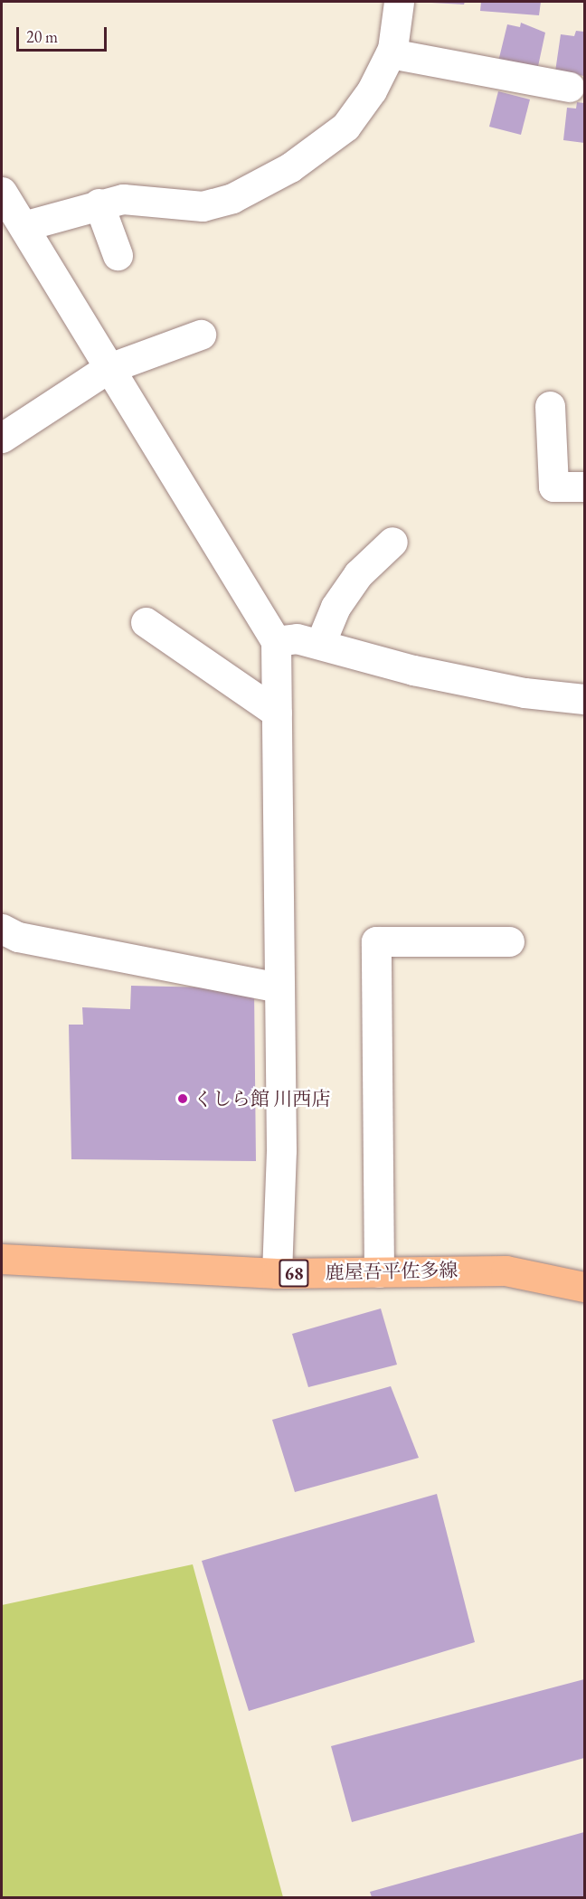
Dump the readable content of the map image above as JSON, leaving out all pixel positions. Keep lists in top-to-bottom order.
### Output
{
  "streets": {
    "main road": ["鹿屋吾平佐多線", "68"]
  },
  "places": ["くしら館 川西店"],
  "scale_bar": "20 m"
}
